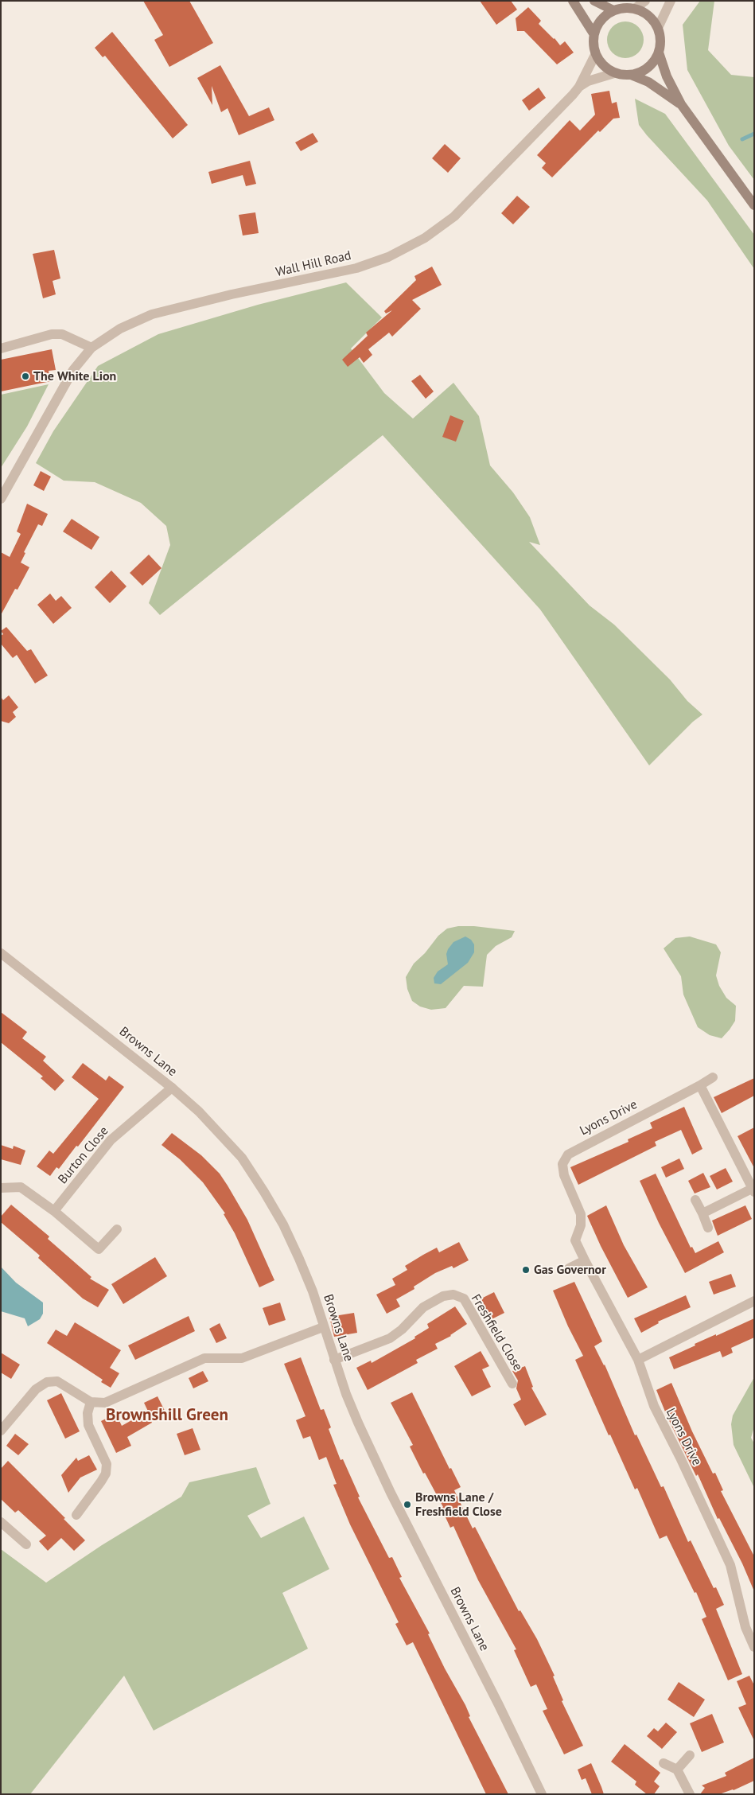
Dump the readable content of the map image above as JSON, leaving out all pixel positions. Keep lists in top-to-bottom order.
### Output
{
  "streets": {
    "street": [
      "Wall Hill Road",
      "Browns Lane",
      "Lyons Drive",
      "Burton Close",
      "Freshfield Close"
    ]
  },
  "crossings": [
    ["Browns Lane", "Burton Close"],
    ["Browns Lane", "Freshfield Close"]
  ],
  "districts": ["Brownshill Green"],
  "places": ["The White Lion", "Gas Governor", "Browns Lane / Freshfield Close"]
}
